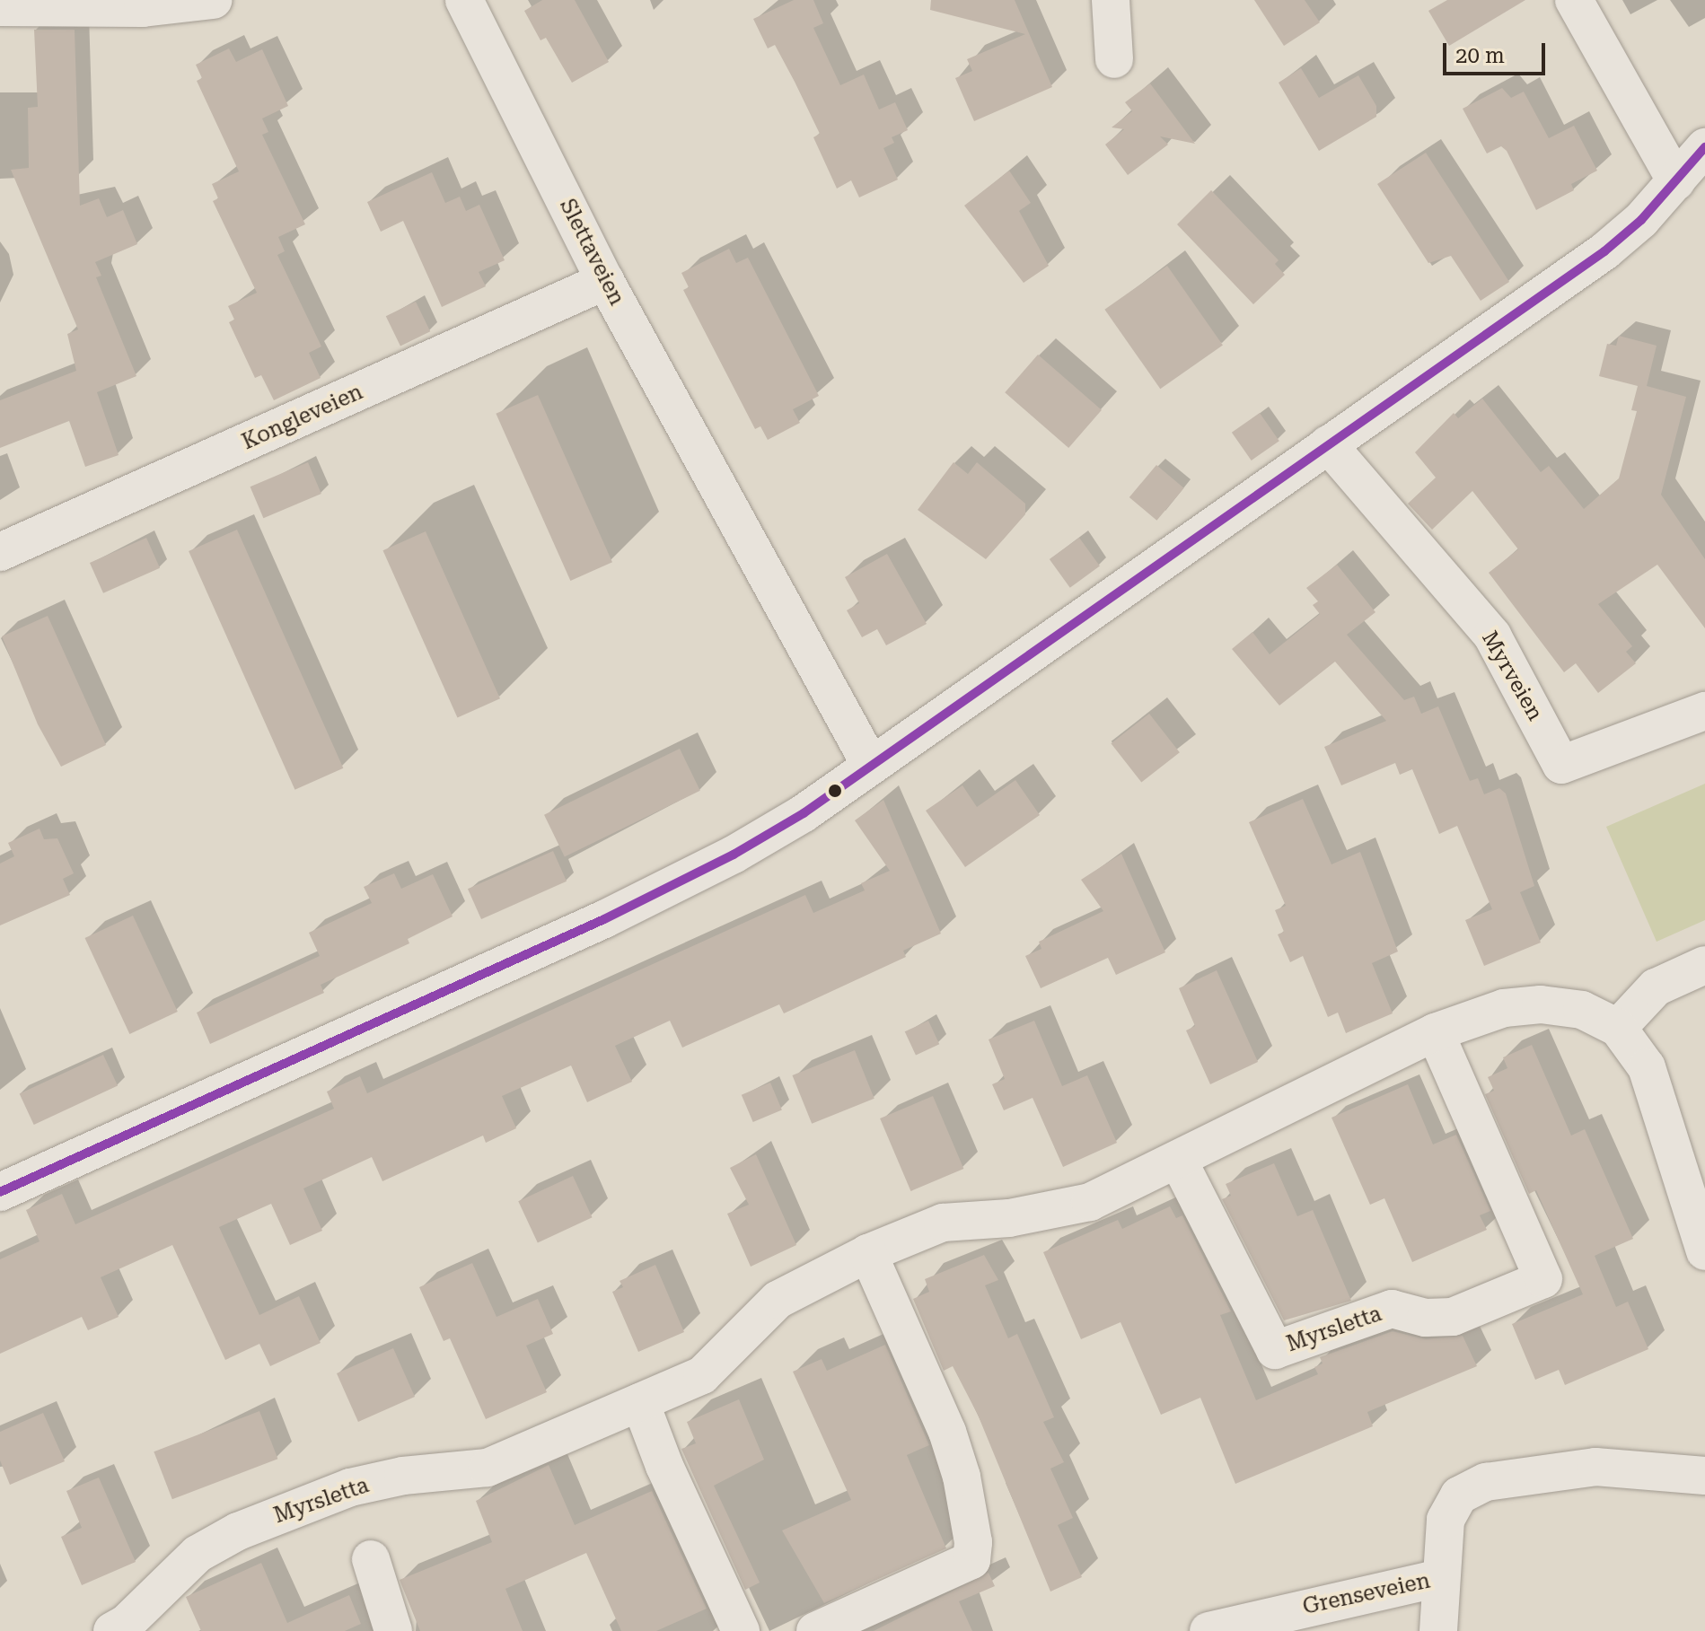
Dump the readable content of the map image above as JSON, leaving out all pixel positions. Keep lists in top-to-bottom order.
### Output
{
  "streets": {
    "street": [
      "Slettaveien",
      "Kongleveien",
      "Myrveien",
      "Myrsletta",
      "Grenseveien"
    ]
  },
  "crossings": [
    ["Slettaveien", "Kongleveien"]
  ],
  "scale_bar": "20 m"
}
